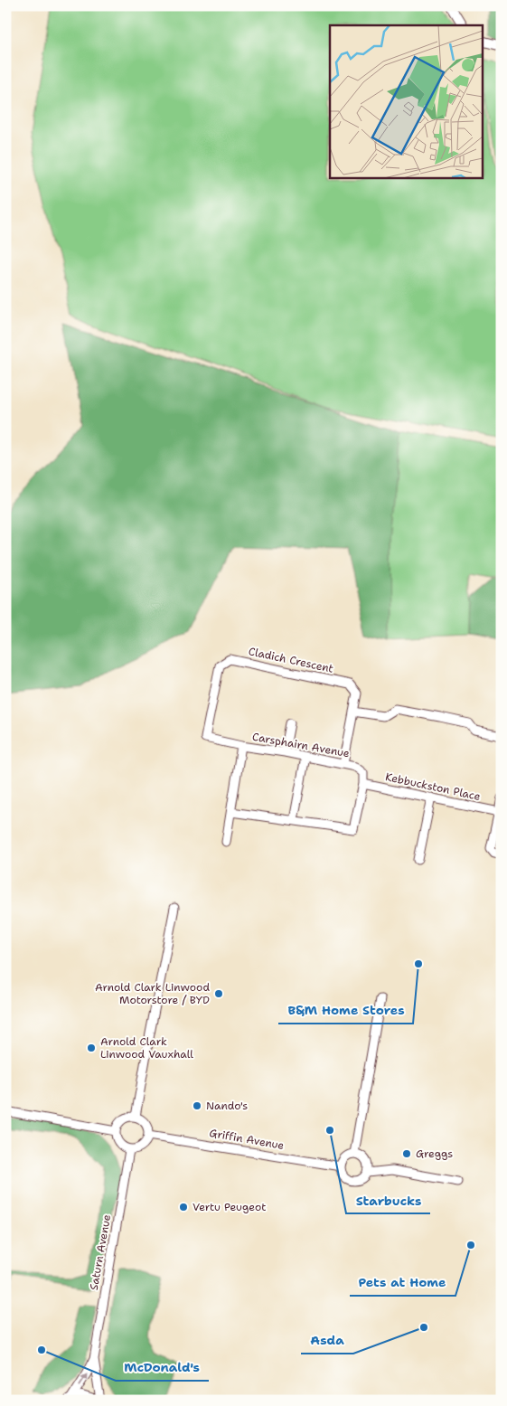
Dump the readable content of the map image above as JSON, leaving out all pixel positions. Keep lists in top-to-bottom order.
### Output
{
  "streets": {
    "street": [
      "Cladich Crescent",
      "Carsphairn Avenue",
      "Kebbuckston Place",
      "Griffin Avenue",
      "Saturn Avenue"
    ]
  },
  "crossings": [
    ["Cladich Crescent", "Carsphairn Avenue"],
    ["Carsphairn Avenue", "Kebbuckston Place"],
    ["Griffin Avenue", "Saturn Avenue"]
  ],
  "places": [
    "B&M Home Stores",
    "Arnold Clark Linwood Motorstore / BYD",
    "Arnold Clark Linwood Vauxhall",
    "Nando's",
    "Starbucks",
    "Greggs",
    "Vertu Peugeot",
    "Pets at Home",
    "Asda",
    "McDonald's"
  ]
}
